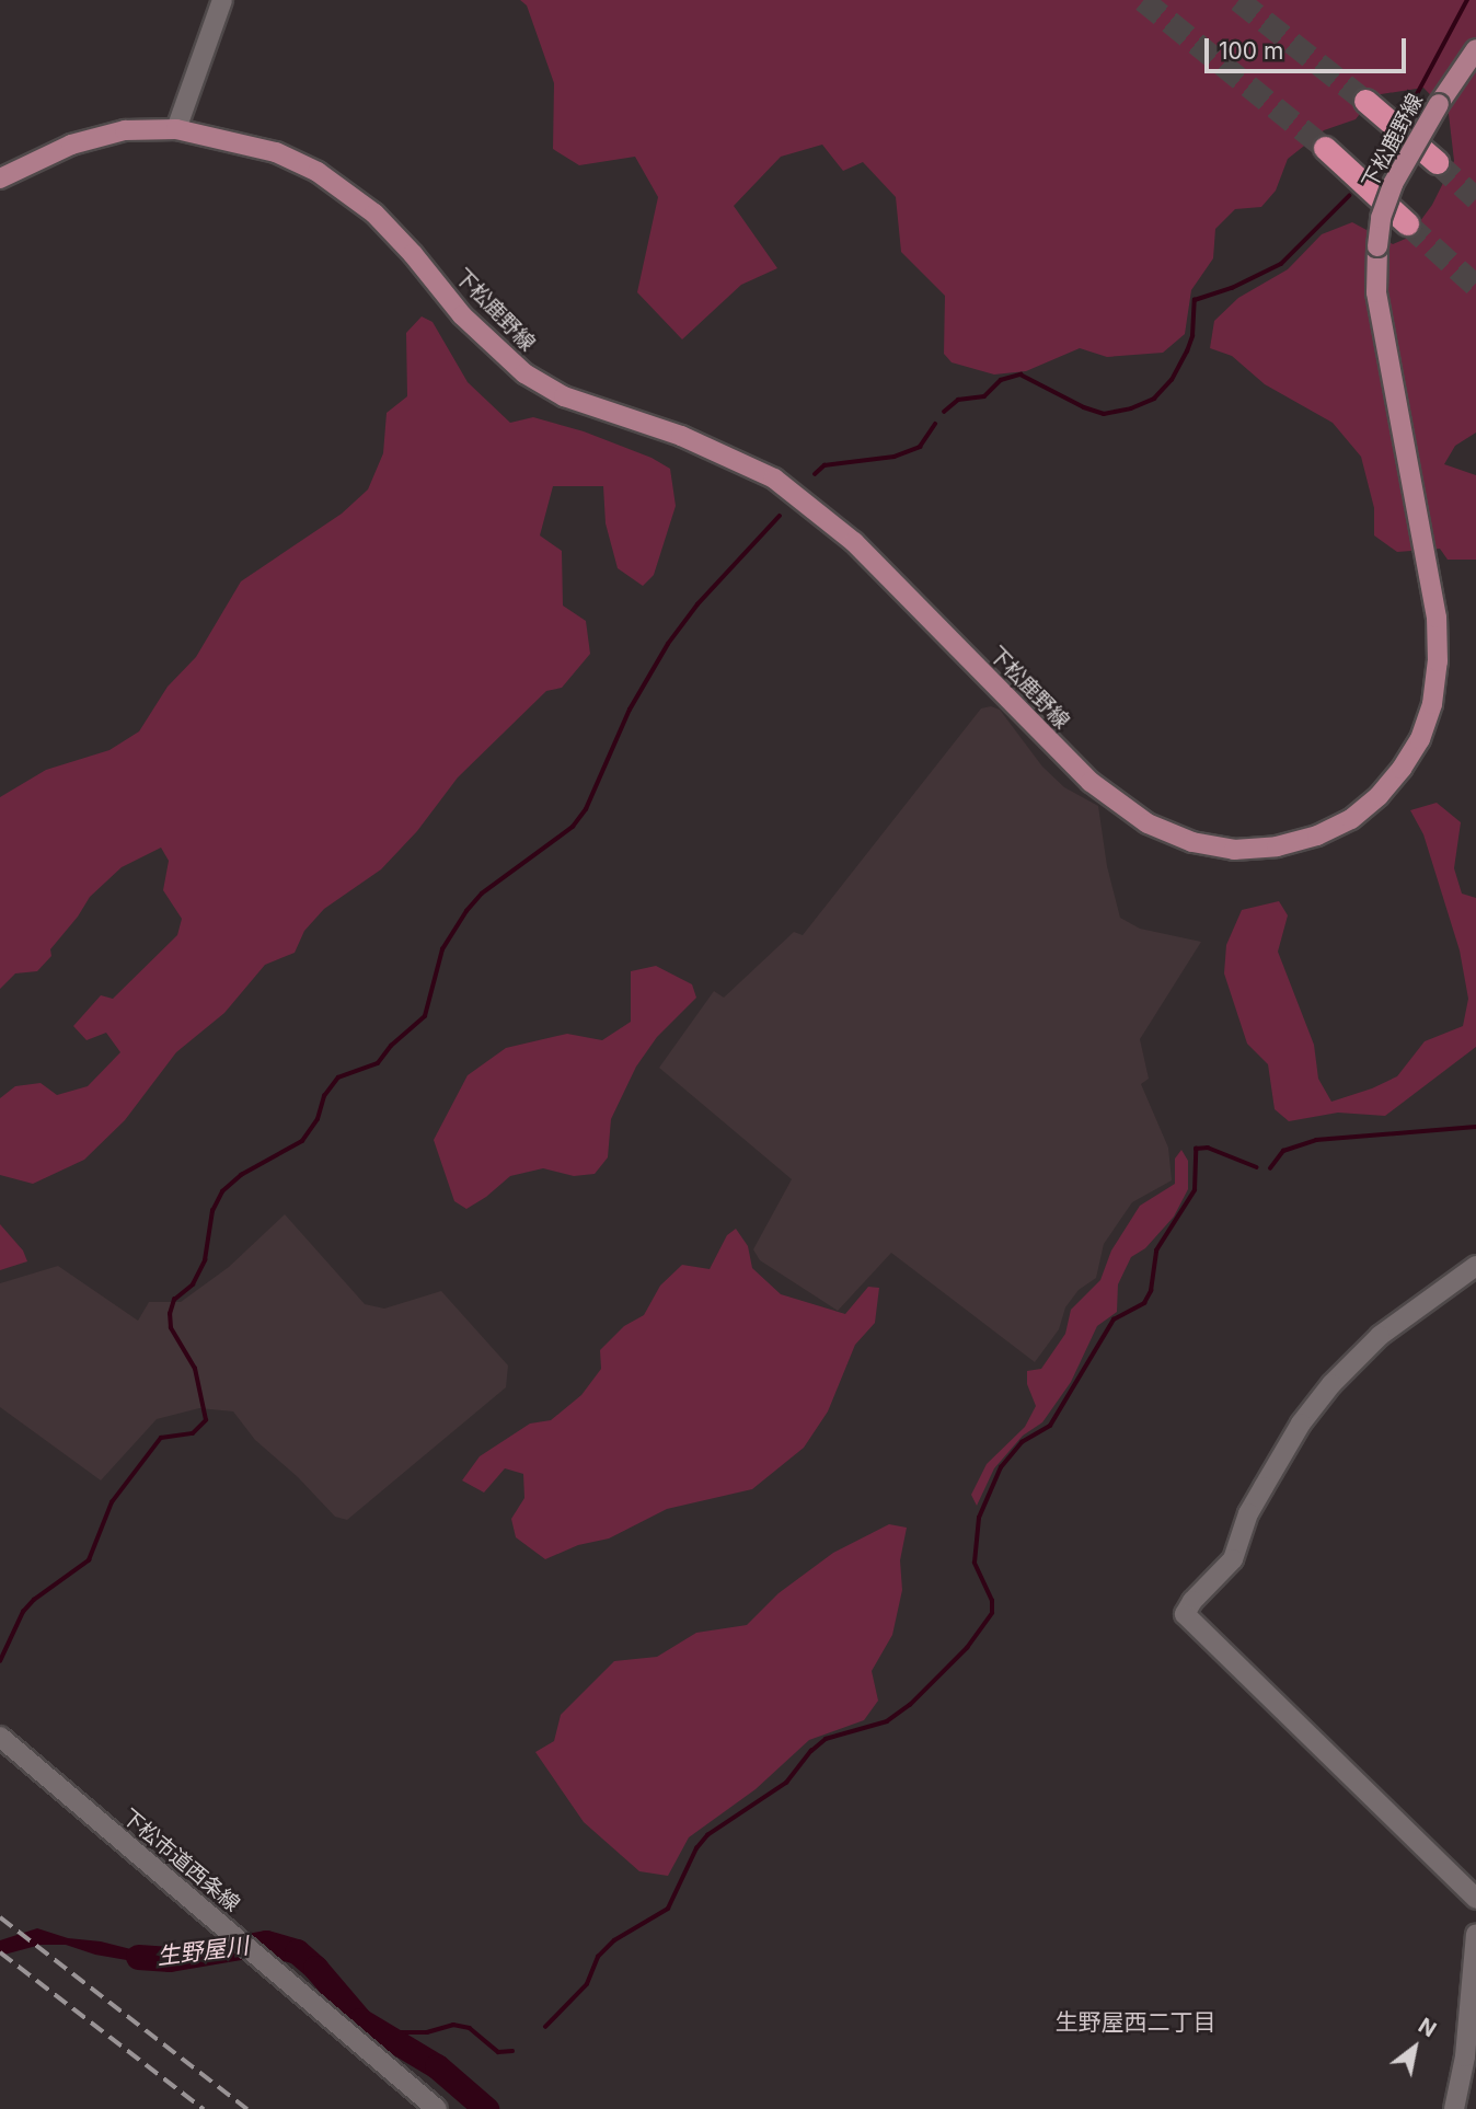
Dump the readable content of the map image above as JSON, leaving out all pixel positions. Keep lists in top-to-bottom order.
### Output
{
  "streets": {
    "main road": ["下松鹿野線"],
    "street": ["下松市道西条線"]
  },
  "districts": ["生野屋西二丁目"],
  "water": ["生野屋川"],
  "scale_bar": "100 m",
  "north": "top right"
}
